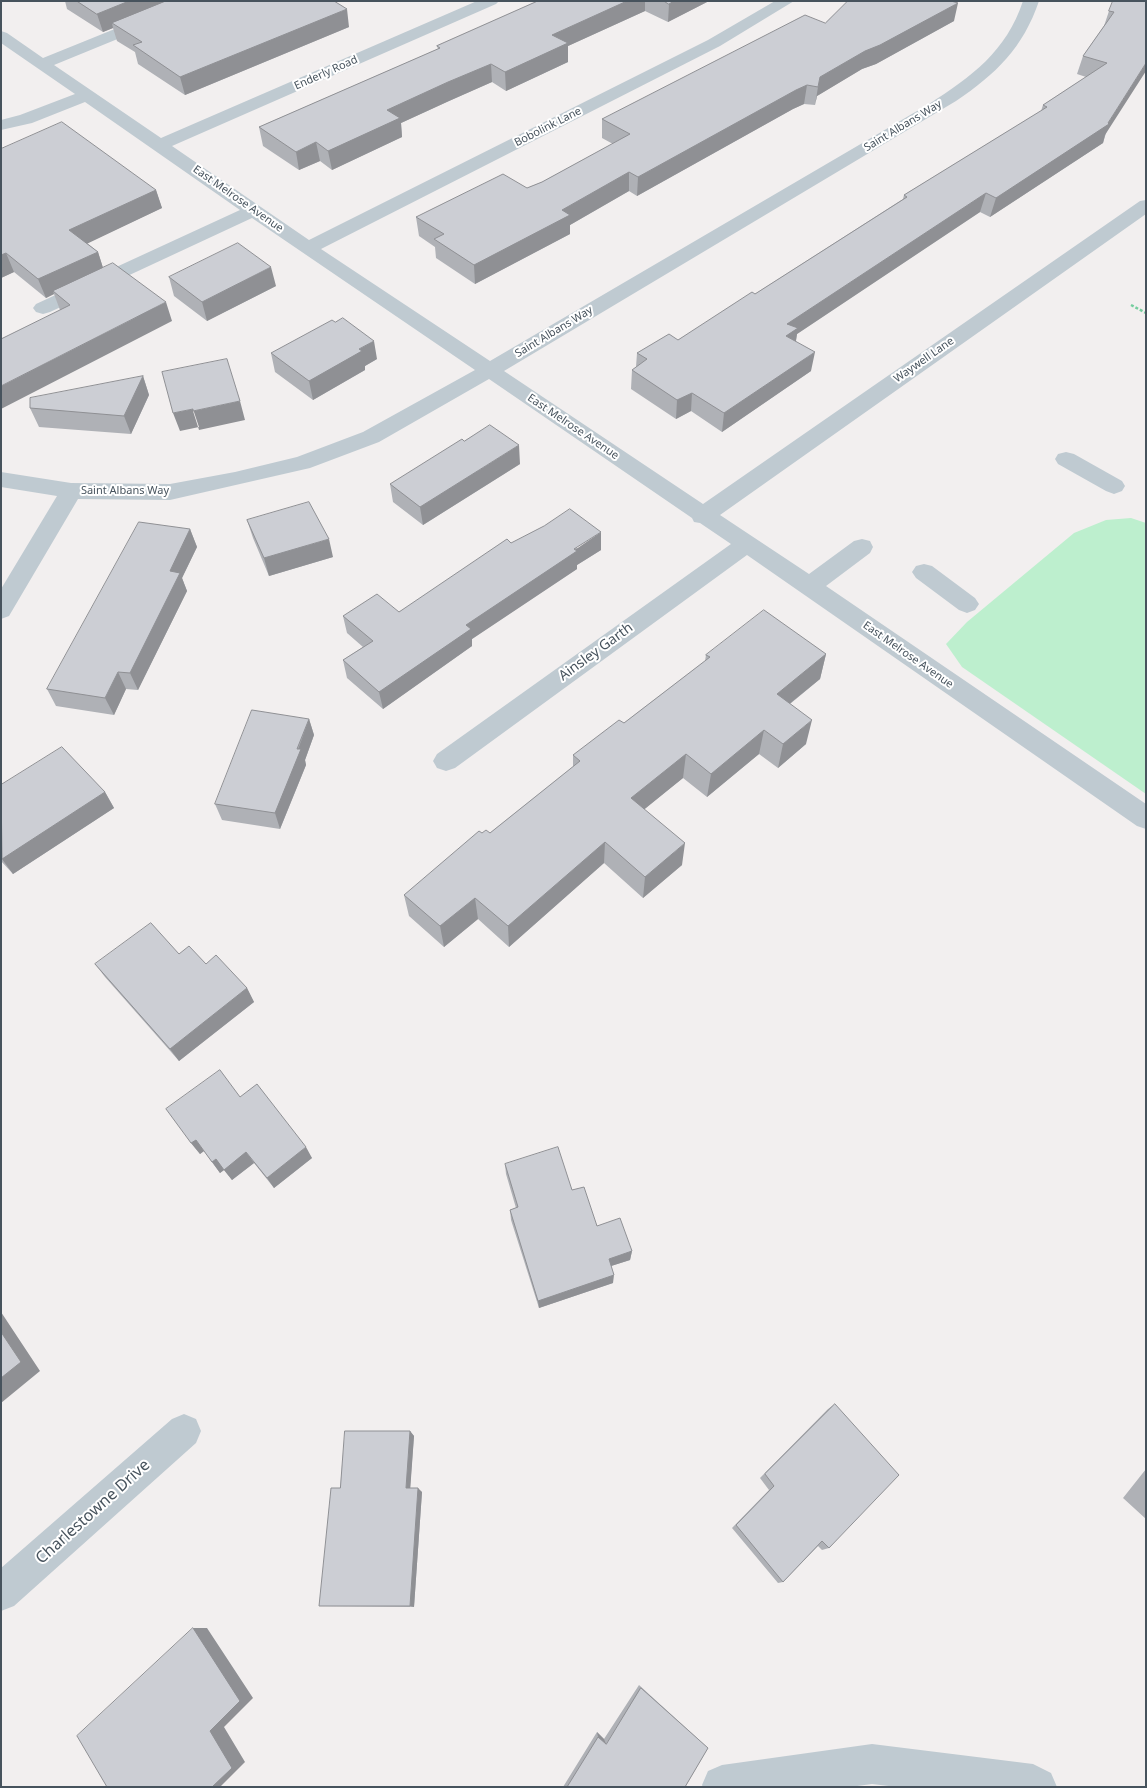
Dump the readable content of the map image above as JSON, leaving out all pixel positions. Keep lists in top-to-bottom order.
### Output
{
  "streets": {
    "street": [
      "Enderly Road",
      "Saint Albans Way",
      "Bobolink Lane",
      "East Melrose Avenue",
      "Waywell Lane",
      "Ainsley Garth",
      "Charlestowne Drive"
    ]
  },
  "crossings": [
    ["Enderly Road", "East Melrose Avenue"],
    ["Saint Albans Way", "East Melrose Avenue"],
    ["Bobolink Lane", "East Melrose Avenue"],
    ["East Melrose Avenue", "Waywell Lane"],
    ["East Melrose Avenue", "Ainsley Garth"]
  ]
}
